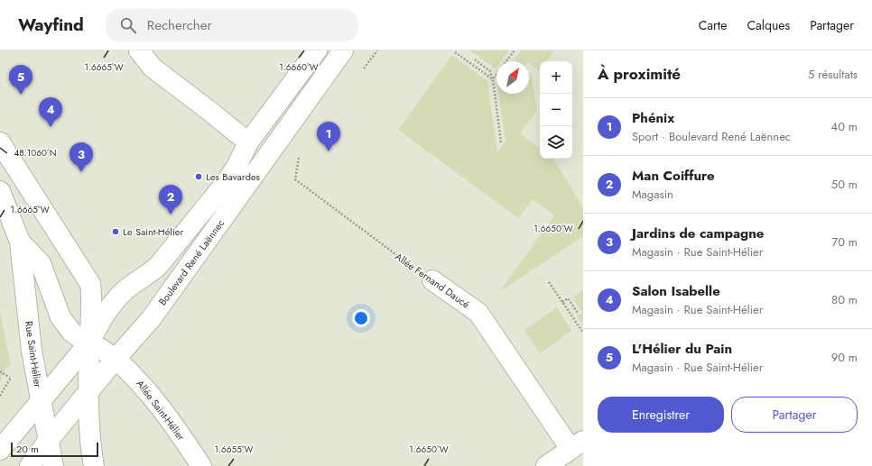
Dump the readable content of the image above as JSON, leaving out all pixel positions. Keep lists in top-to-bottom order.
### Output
{
  "streets": {
    "main road": [
      "Boulevard René Laënnec",
      "Allée Fernand Daucé",
      "Rue Saint-Hélier",
      "Allée Saint-Hélier"
    ]
  },
  "crossings": [
    ["Boulevard René Laënnec", "Allée Fernand Daucé"],
    ["Boulevard René Laënnec", "Rue Saint-Hélier"],
    ["Boulevard René Laënnec", "Allée Saint-Hélier"],
    ["Rue Saint-Hélier", "Allée Saint-Hélier"]
  ],
  "places": ["Les Bavardes", "Le Saint-Hélier"],
  "scale_bar": "20 m",
  "north": "top right",
  "page": {
    "header": "Wayfind",
    "search": "Rechercher",
    "nav": ["Carte", "Calques", "Partager"],
    "heading": ["À proximité", "5 résultats"],
    "map_buttons": ["+", "−"],
    "pins": [
      "5",
      "4",
      "1",
      "3",
      "2"
    ],
    "list": [
      {
        "mark": "1",
        "name": "Phénix",
        "note": "Sport · Boulevard René Laënnec",
        "value": "40 m"
      },
      {
        "mark": "2",
        "name": "Man Coiffure",
        "note": "Magasin",
        "value": "50 m"
      },
      {
        "mark": "3",
        "name": "Jardins de campagne",
        "note": "Magasin · Rue Saint-Hélier",
        "value": "70 m"
      },
      {
        "mark": "4",
        "name": "Salon Isabelle",
        "note": "Magasin · Rue Saint-Hélier",
        "value": "80 m"
      },
      {
        "mark": "5",
        "name": "L'Hélier du Pain",
        "note": "Magasin · Rue Saint-Hélier",
        "value": "90 m"
      }
    ],
    "buttons": ["Enregistrer", "Partager"],
    "scale": "20 m"
  },
  "coordinates": [
    "1.6660°W",
    "1.6665°W",
    "48.1060°N",
    "1.6650°W",
    "1.6655°W"
  ]
}
